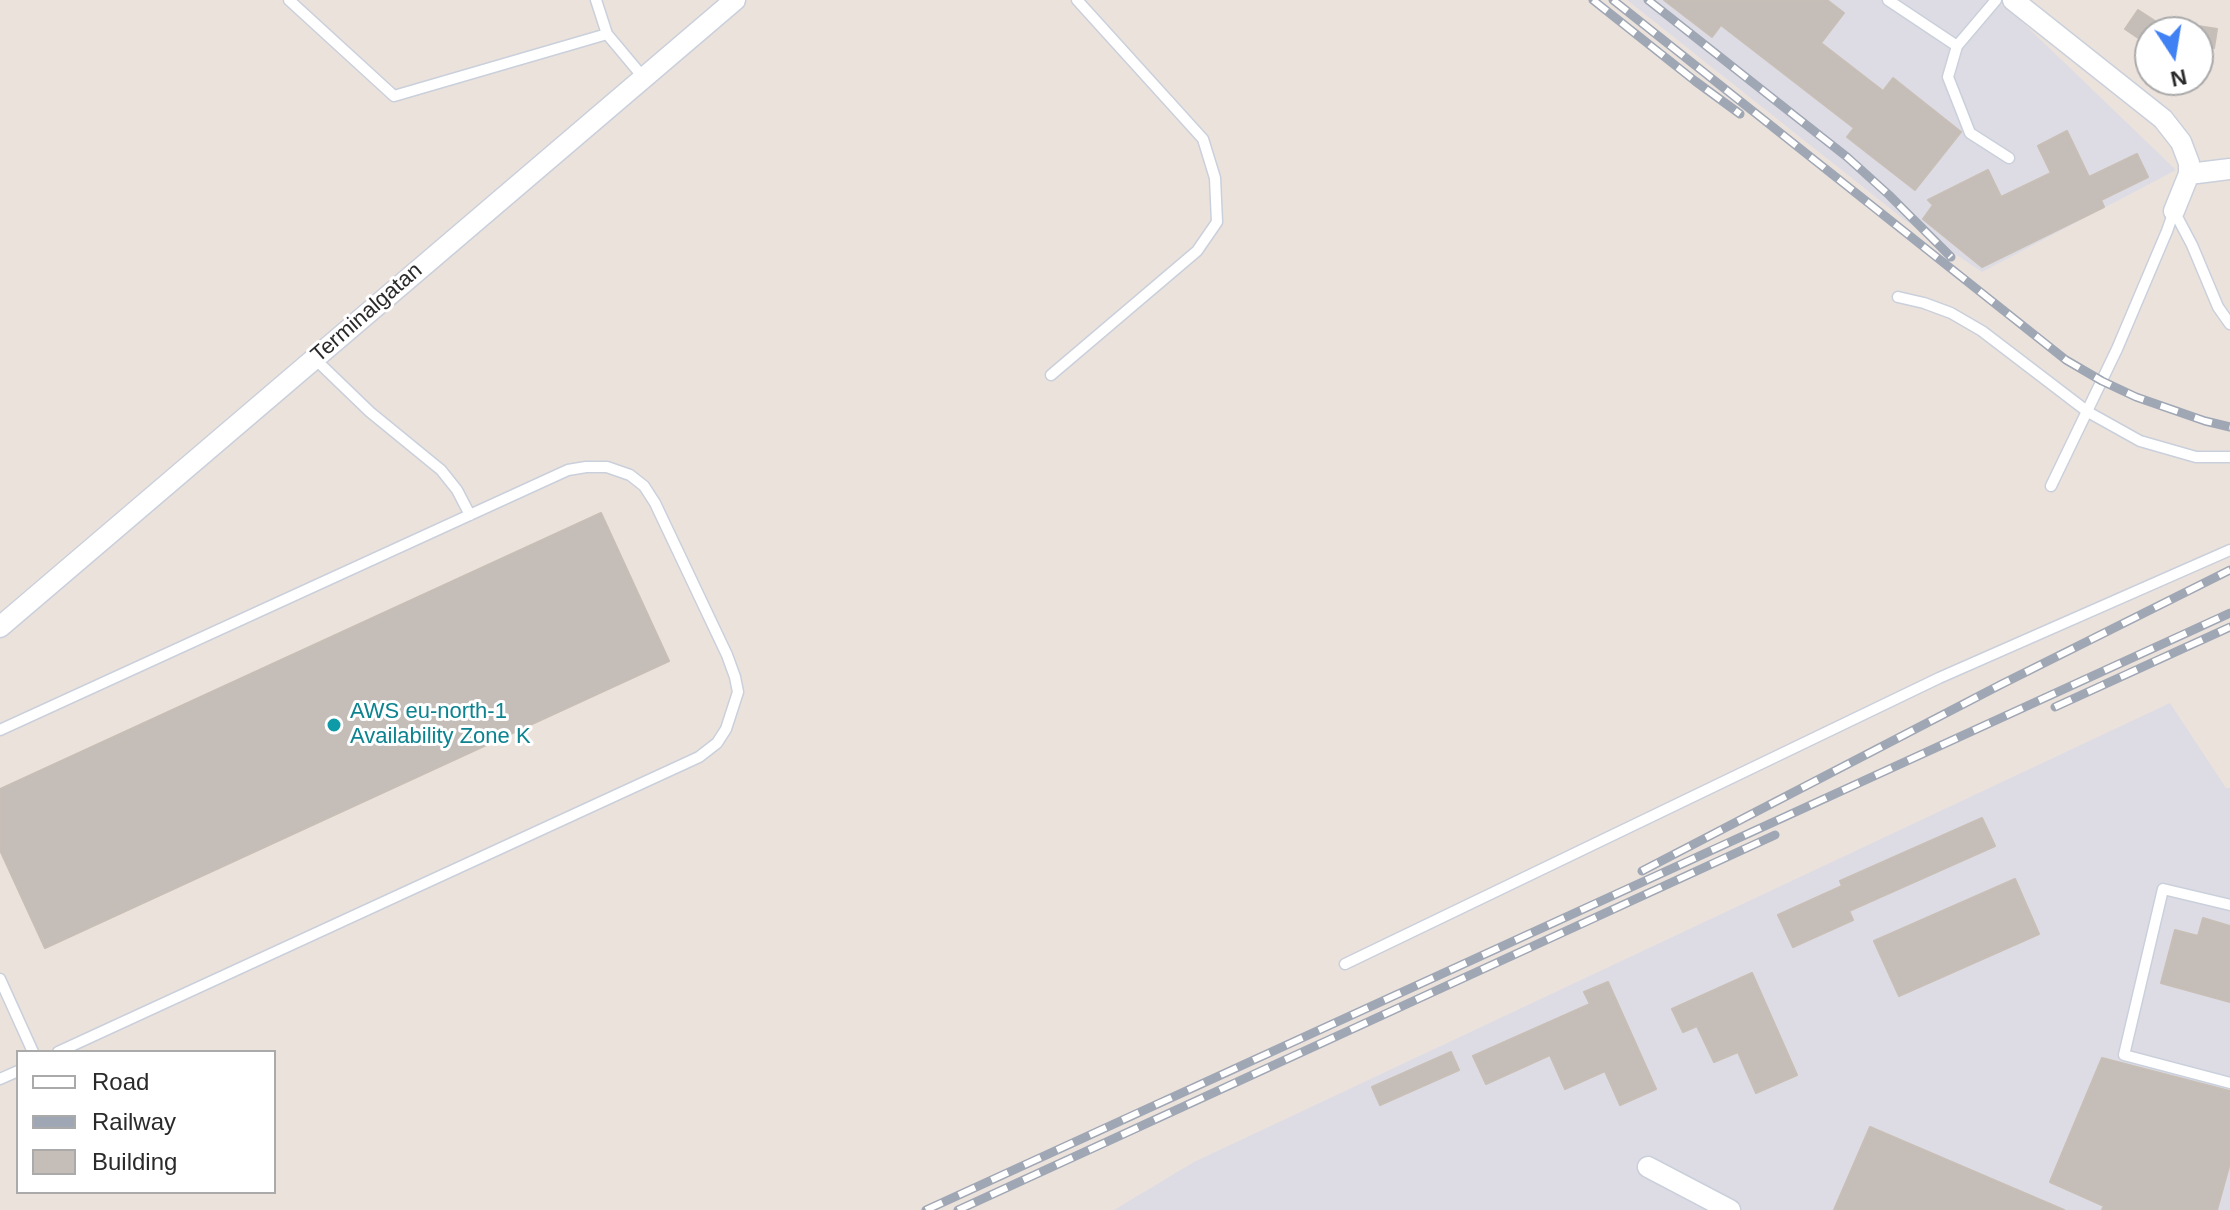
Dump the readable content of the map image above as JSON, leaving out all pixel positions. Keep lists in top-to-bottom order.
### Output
{
  "streets": {
    "street": ["Terminalgatan"]
  },
  "places": ["AWS eu-north-1 Availability Zone K"],
  "legend": ["Road", "Railway", "Building"],
  "north": "bottom"
}
